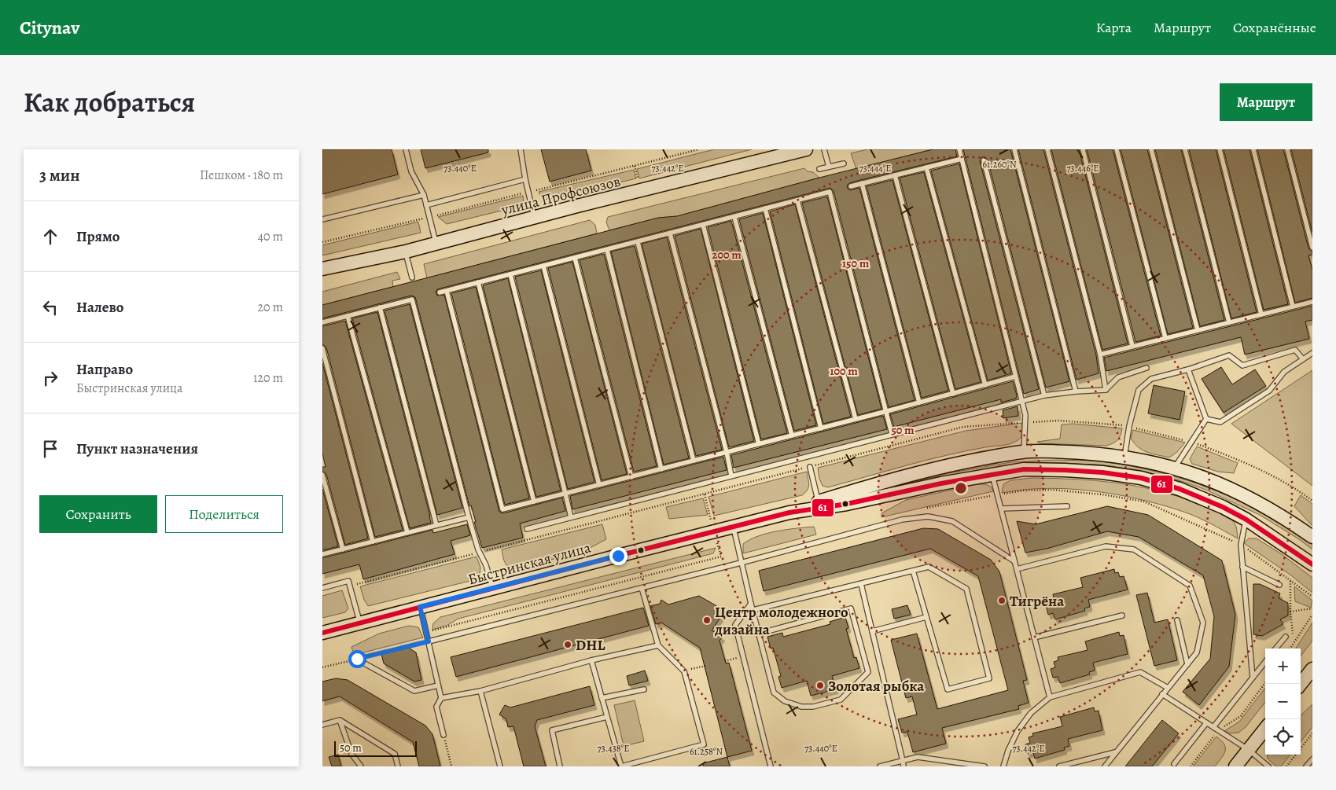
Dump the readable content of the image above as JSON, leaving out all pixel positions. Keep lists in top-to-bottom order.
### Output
{
  "streets": {
    "main road": ["улица Профсоюзов", "Быстринская улица"]
  },
  "places": [
    "Тигрёна",
    "Центр молодежного дизайна",
    "DHL",
    "Золотая рыбка"
  ],
  "lines": ["transit line 61"],
  "scale_bar": "50 m",
  "page": {
    "header": "Citynav",
    "nav": ["Карта", "Маршрут", "Сохранённые"],
    "title": "Как добраться",
    "buttons": [
      "Маршрут",
      ["Сохранить", "Поделиться"]
    ],
    "heading": ["3 мин", "Пешком · 180 m"],
    "list": [
      ["Прямо", "40 m"],
      ["Налево", "20 m"],
      ["Направо", "Быстринская улица", "120 m"],
      "Пункт назначения"
    ],
    "map_buttons": ["+", "−"],
    "scale": "50 m"
  },
  "coordinates": [
    "61.260°N",
    "73.440°E",
    "73.442°E",
    "73.444°E",
    "73.446°E",
    "73.438°E",
    "61.258°N"
  ],
  "rings": [
    "200 m",
    "150 m",
    "100 m",
    "50 m"
  ]
}
